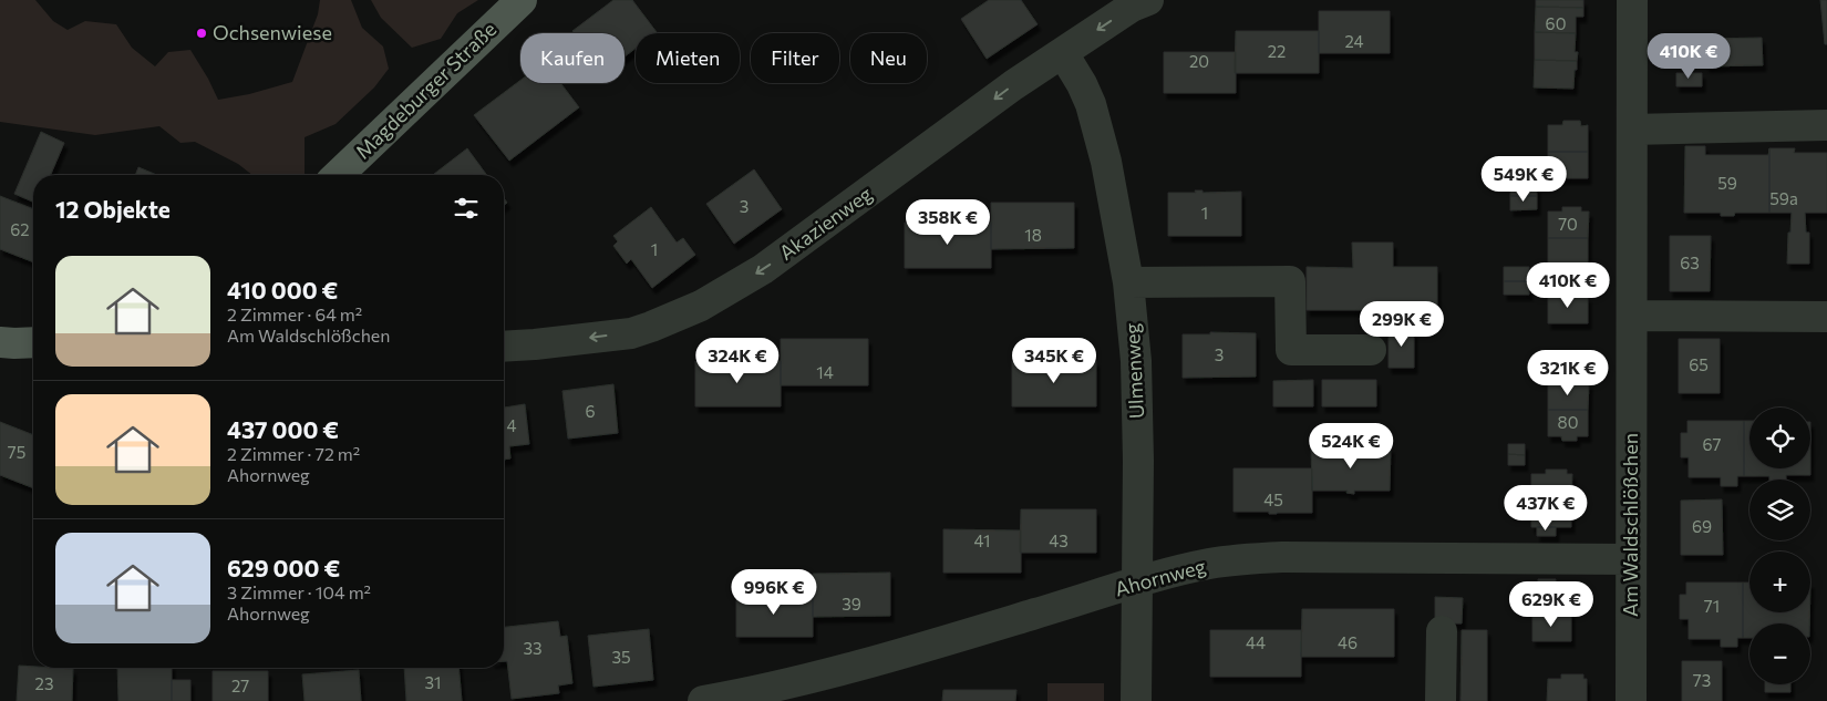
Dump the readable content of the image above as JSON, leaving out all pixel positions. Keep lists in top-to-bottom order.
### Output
{
  "streets": {
    "main road": ["Magdeburger Straße"],
    "street": [
      "Akazienweg",
      "Ulmenweg",
      "Am Waldschlößchen",
      "Ahornweg"
    ]
  },
  "crossings": [
    ["Akazienweg", "Ulmenweg"],
    ["Ulmenweg", "Ahornweg"],
    ["Am Waldschlößchen", "Ahornweg"]
  ],
  "one_way": ["Akazienweg"],
  "places": ["Ochsenwiese"],
  "house_numbers": [
    "60",
    "24",
    "22",
    "20",
    "59",
    "59a",
    "3",
    "1",
    "70",
    "62",
    "18",
    "1",
    "63",
    "3",
    "65",
    "14",
    "6",
    "80",
    "4",
    "67",
    "75",
    "45",
    "69",
    "41",
    "43",
    "39",
    "71",
    "44",
    "46",
    "33",
    "35",
    "73",
    "31",
    "23",
    "27"
  ],
  "page": {
    "price": [
      "410K €",
      "549K €",
      "358K €",
      "410K €",
      "299K €",
      "324K €",
      "345K €",
      "321K €",
      "524K €",
      "437K €",
      "996K €",
      "629K €"
    ],
    "chip": [
      "Kaufen",
      "Mieten",
      "Filter",
      "Neu"
    ],
    "heading": "12 Objekte",
    "list": [
      {
        "name": "410 000 €",
        "note": "2 Zimmer · 64 m² · Am Waldschlößchen"
      },
      {
        "name": "437 000 €",
        "note": "2 Zimmer · 72 m² · Ahornweg"
      },
      {
        "name": "629 000 €",
        "note": "3 Zimmer · 104 m² · Ahornweg"
      }
    ],
    "map_buttons": ["+", "−"]
  }
}
